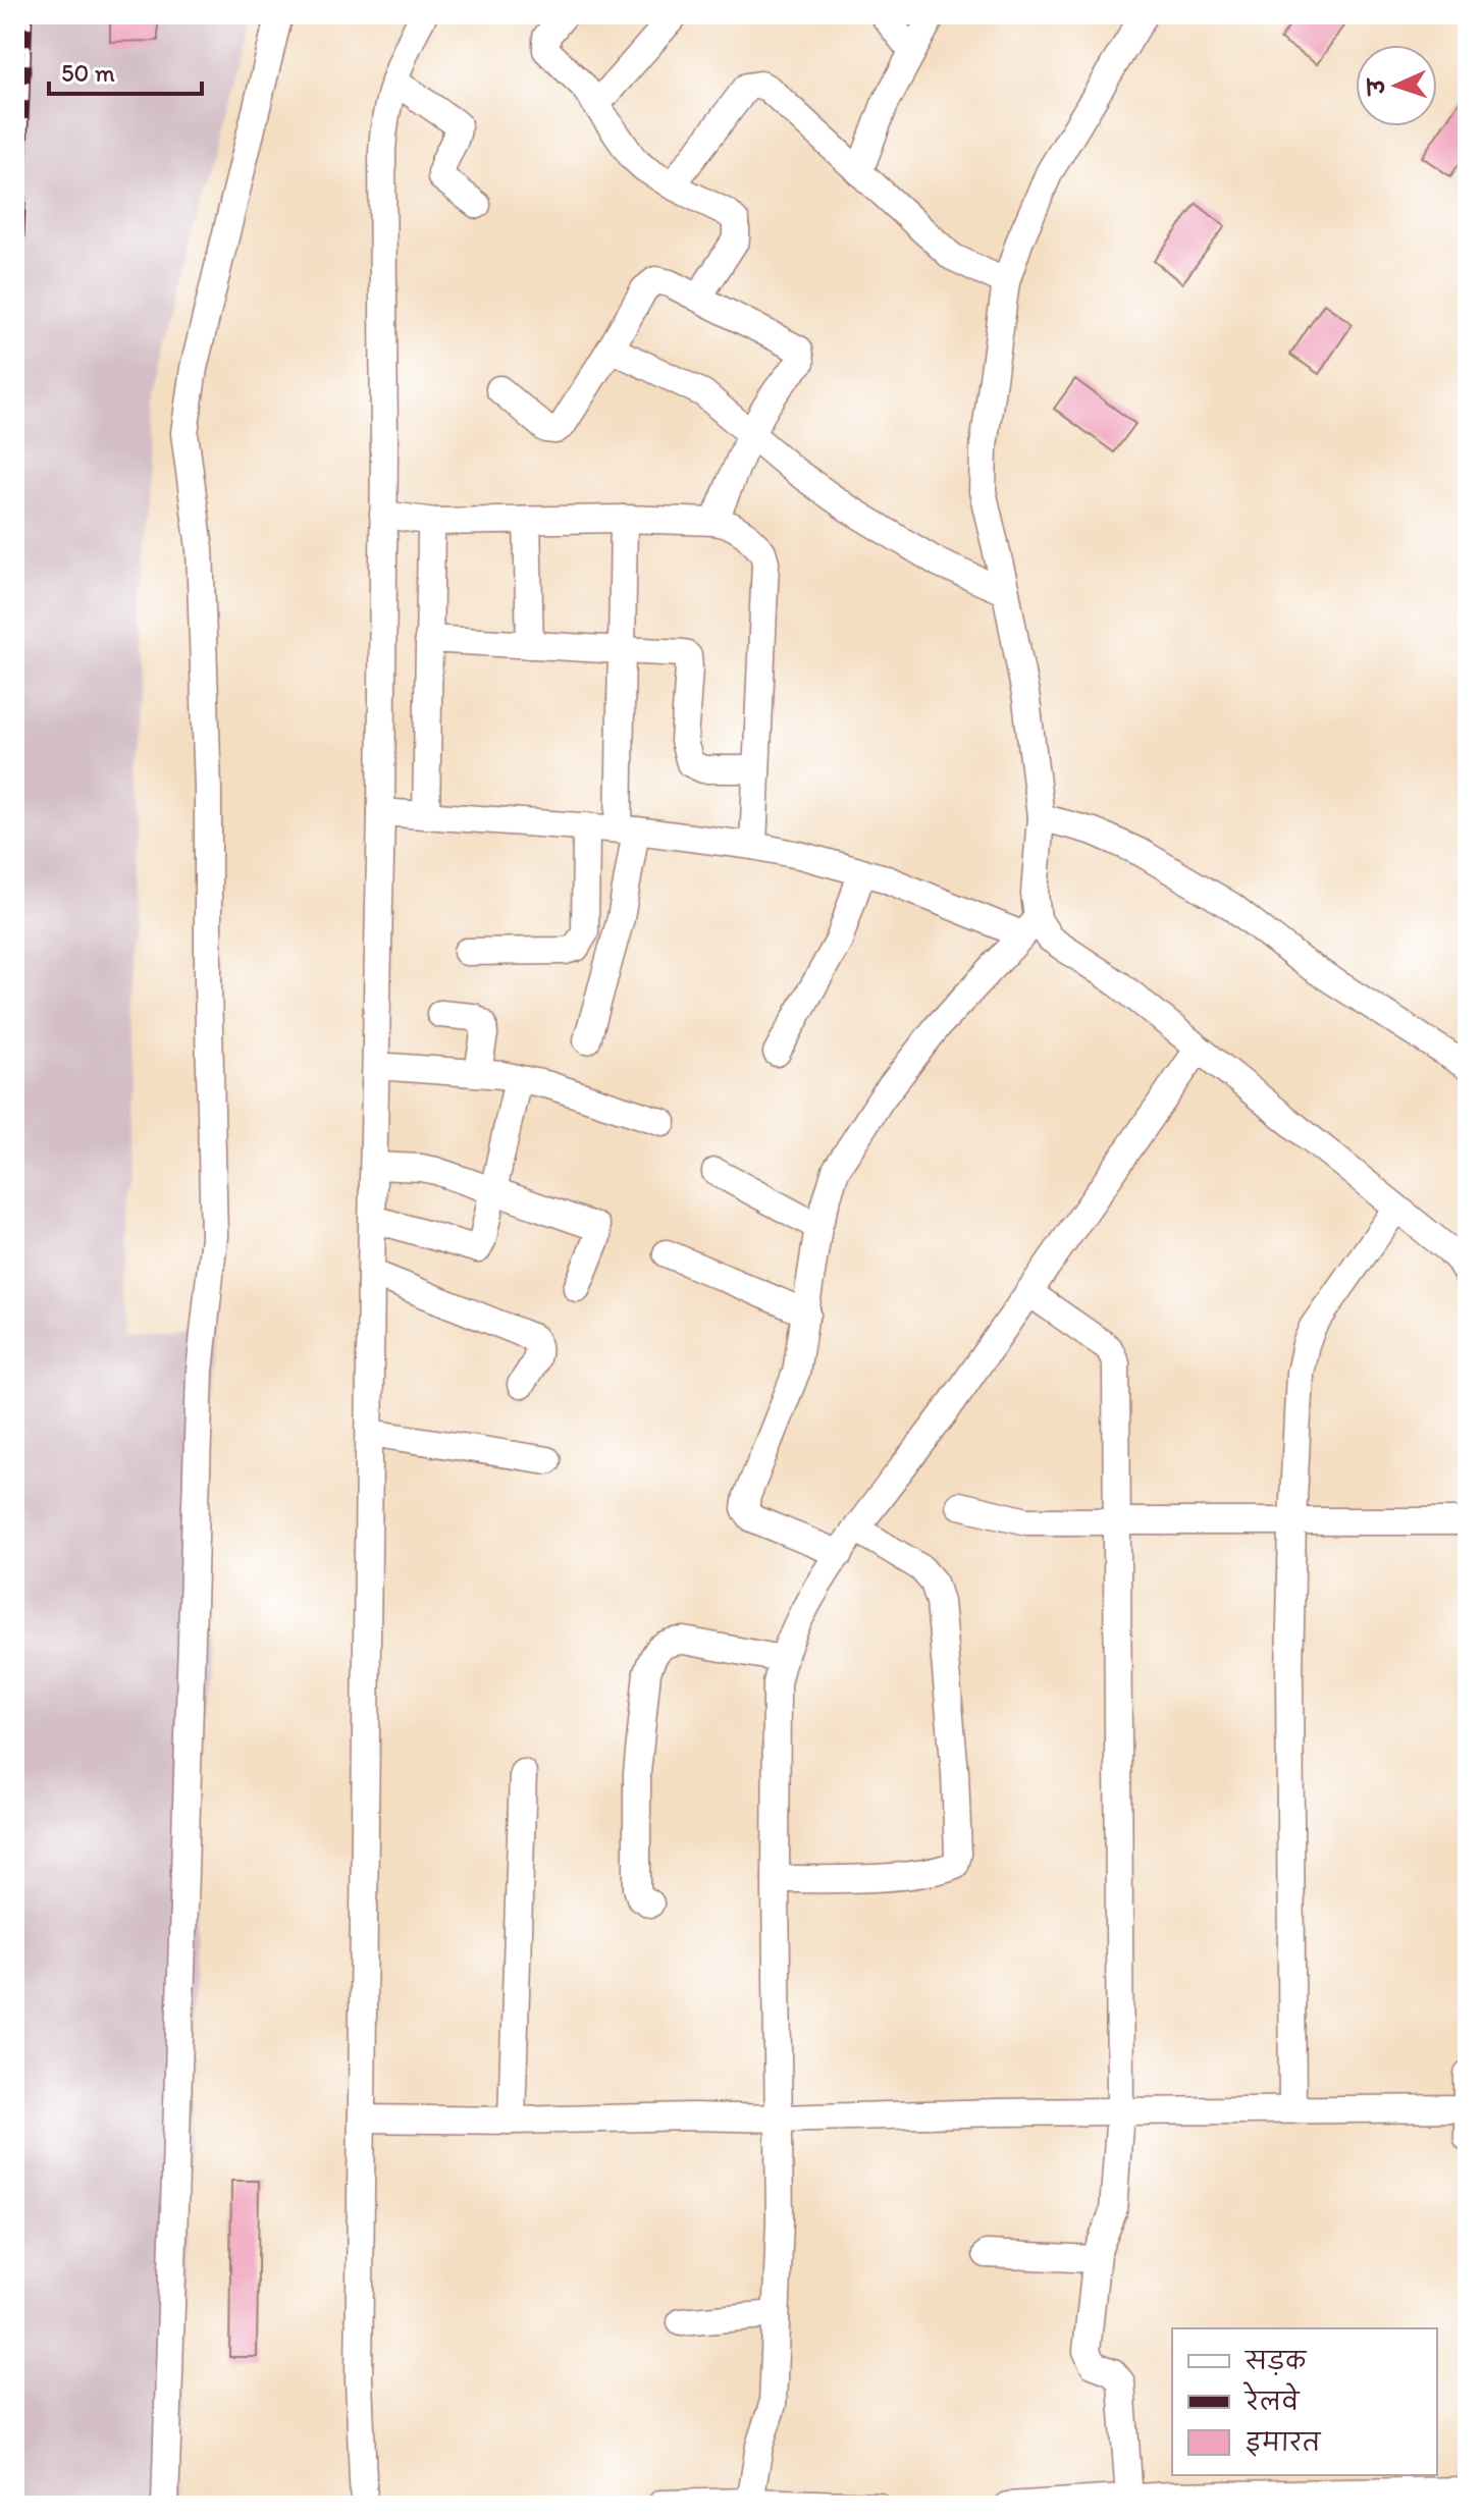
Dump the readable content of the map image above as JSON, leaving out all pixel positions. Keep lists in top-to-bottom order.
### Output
{
  "legend": ["सड़क", "रेलवे", "इमारत"],
  "scale_bar": "50 m",
  "north": "left"
}
